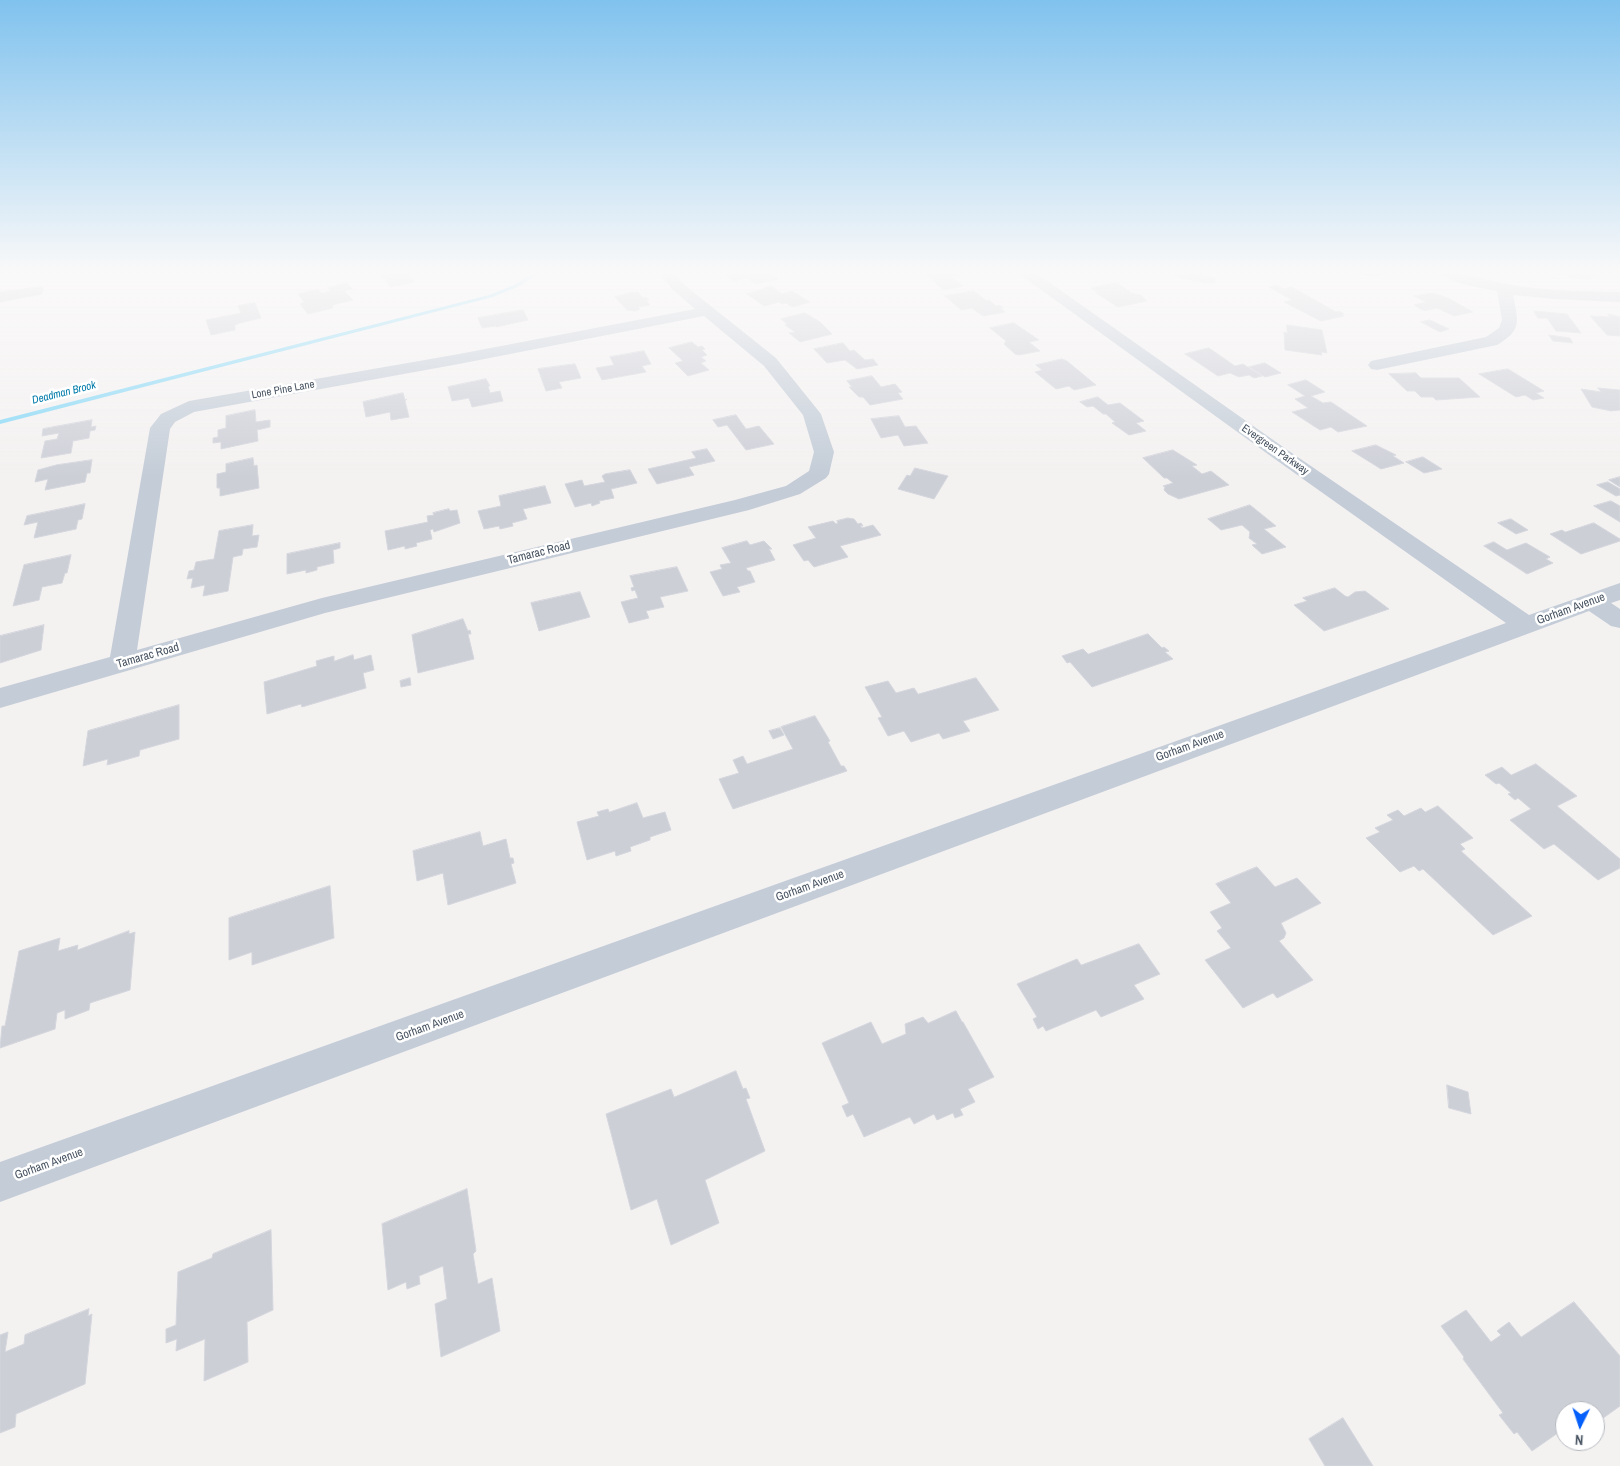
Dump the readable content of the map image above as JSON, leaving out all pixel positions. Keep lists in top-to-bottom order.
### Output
{
  "streets": {
    "street": [
      "Lone Pine Lane",
      "Evergreen Parkway",
      "Tamarac Road",
      "Gorham Avenue"
    ]
  },
  "crossings": [
    ["Lone Pine Lane", "Tamarac Road"],
    ["Evergreen Parkway", "Gorham Avenue"]
  ],
  "water": ["Deadman Brook"],
  "north": "bottom"
}
